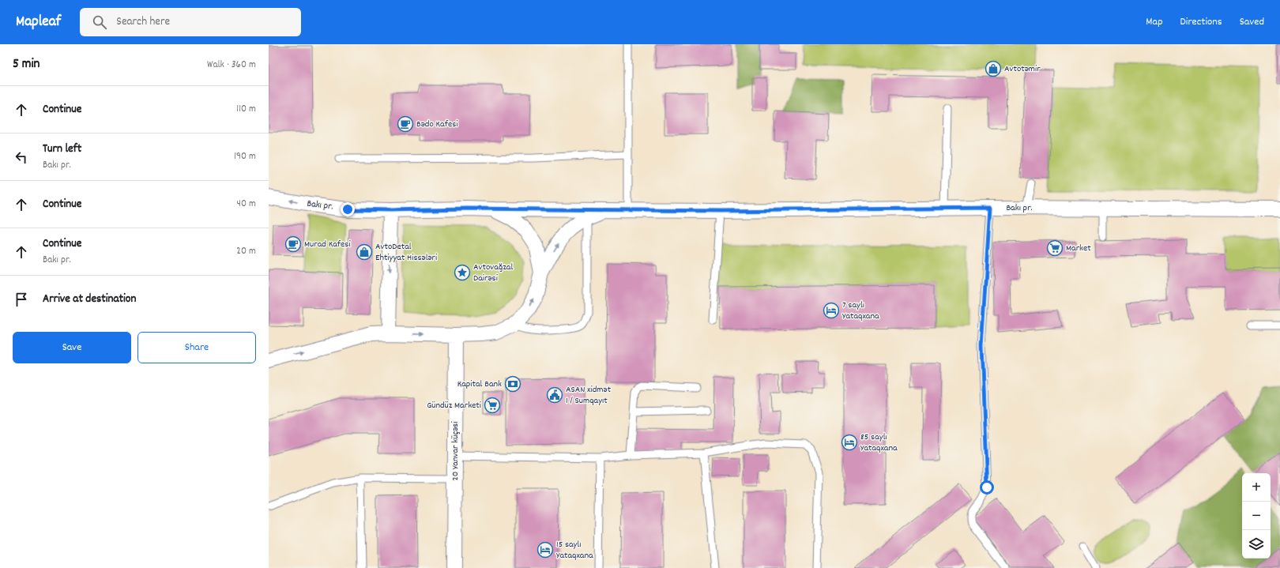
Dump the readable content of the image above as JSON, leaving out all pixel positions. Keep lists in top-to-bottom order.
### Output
{
  "streets": {
    "street": ["Bakı pr.", "20 Yanvar küçəsi"]
  },
  "places": {
    "shop": ["Avtotəmir", "AvtoDetal Ehtiyyat Hissələri"],
    "cafe": ["Bədo Kafesi", "Murad Kafesi"],
    "supermarket": ["Market", "Gündüz Marketi"],
    "place": ["Avtovağzal Dairəsi"],
    "hotel": ["7 saylı Yataqxana", "85 saylı Yataqxana", "15 saylı Yataqxana"],
    "bank": ["Kapital Bank"],
    "public building": ["ASAN xidmət 1 / Sumqayıt"]
  },
  "page": {
    "header": "Mapleaf",
    "search": "Search here",
    "nav": ["Map", "Directions", "Saved"],
    "heading": ["5 min", "Walk · 360 m"],
    "list": [
      ["Continue", "110 m"],
      ["Turn left", "Bakı pr.", "190 m"],
      ["Continue", "40 m"],
      ["Continue", "Bakı pr.", "20 m"],
      "Arrive at destination"
    ],
    "buttons": ["Save", "Share"],
    "map_buttons": ["+", "−"]
  }
}
